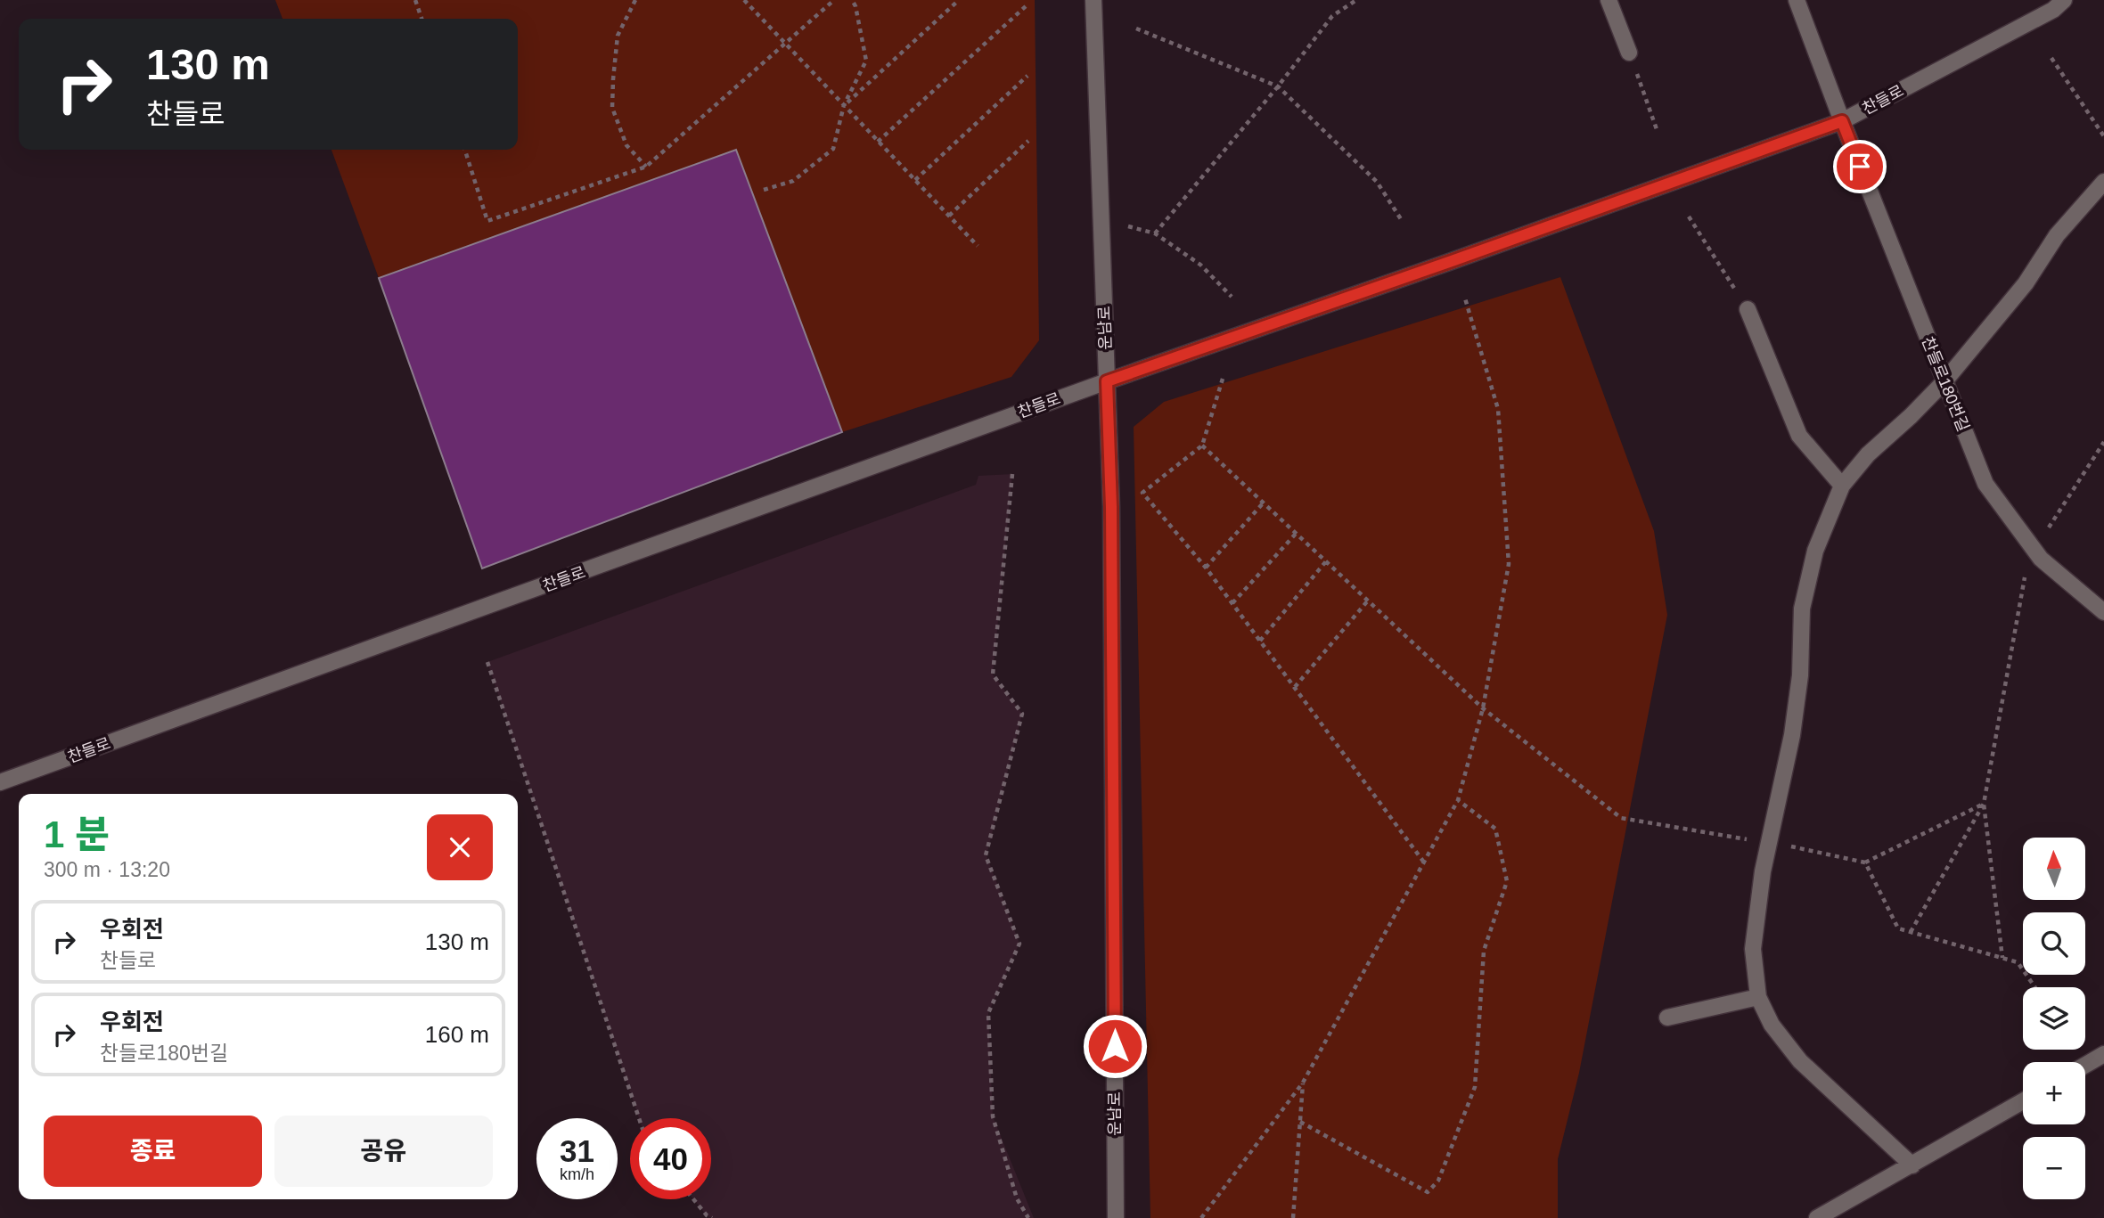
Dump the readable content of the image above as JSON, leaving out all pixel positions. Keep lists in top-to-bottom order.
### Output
{
  "streets": {
    "street": ["찬들로", "운남로", "찬들로180번길"]
  },
  "crossings": [
    ["찬들로", "운남로"],
    ["찬들로", "찬들로180번길"]
  ],
  "north": "top",
  "page": {
    "turn": ["130 m", "찬들로"],
    "heading": ["1 분", "300 m · 13:20"],
    "map_buttons": ["+", "−"],
    "list": [
      {
        "name": "우회전",
        "note": "찬들로",
        "value": "130 m"
      },
      {
        "name": "우회전",
        "note": "찬들로180번길",
        "value": "160 m"
      }
    ],
    "buttons": ["종료", "공유"],
    "speed": "31 km/h",
    "limit": "40"
  }
}
